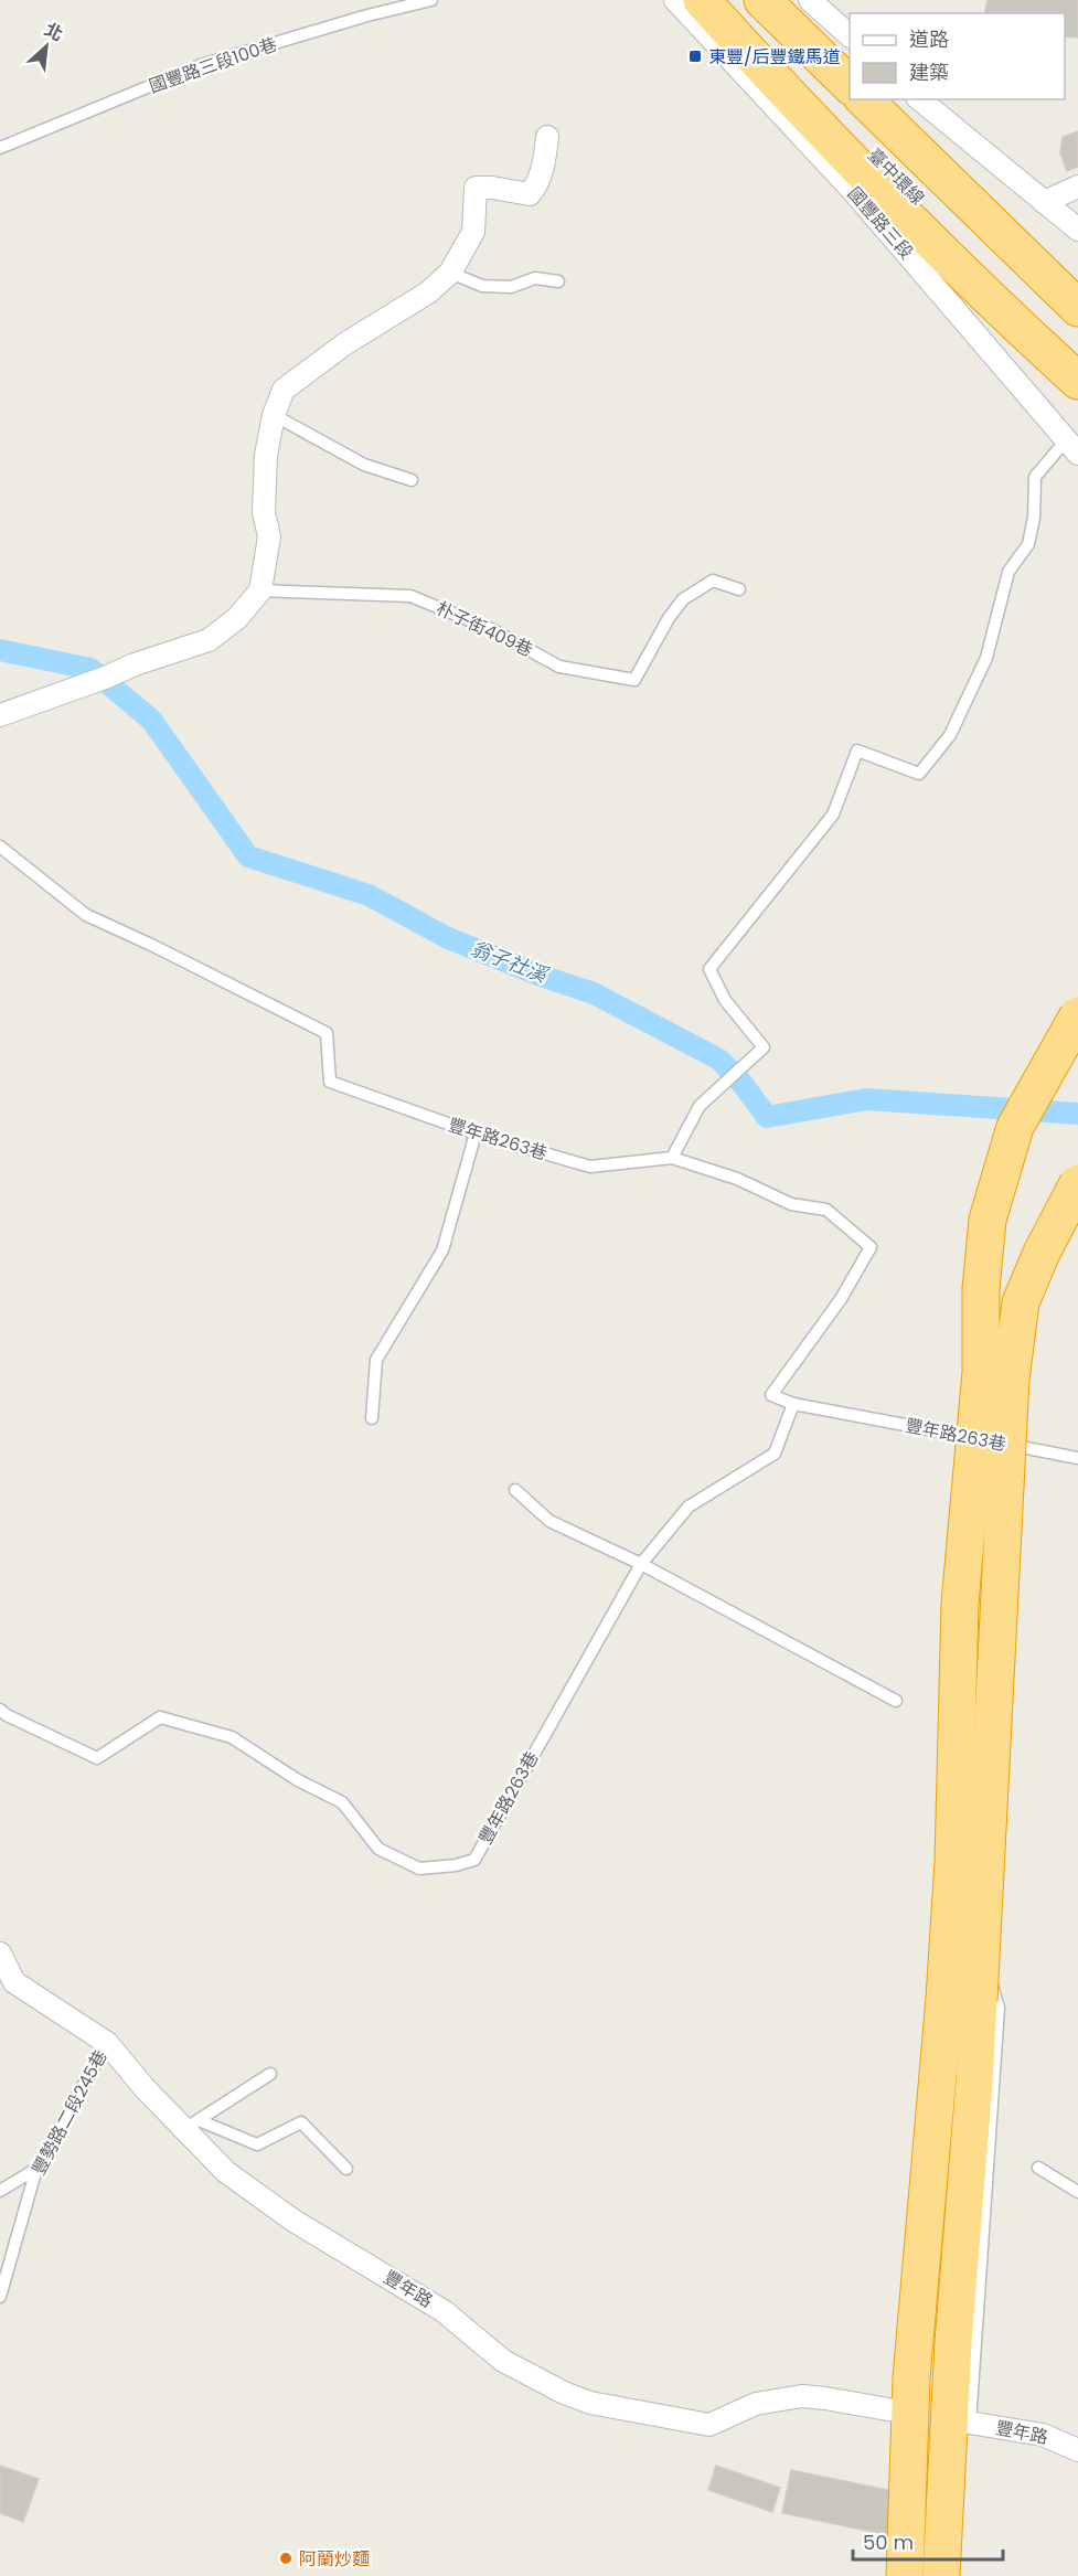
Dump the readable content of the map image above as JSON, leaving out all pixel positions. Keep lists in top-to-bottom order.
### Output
{
  "streets": {
    "highway": ["臺中環線"],
    "street": ["國豐路三段", "豐年路"],
    "lane": [
      "國豐路三段100巷",
      "朴子街409巷",
      "豐年路263巷",
      "豐勢路二段245巷"
    ]
  },
  "crossings": [
    ["豐勢路二段245巷", "豐年路"]
  ],
  "water": ["翁子社溪"],
  "places": {
    "transit": ["東豐/后豐鐵馬道"],
    "other": ["阿蘭炒麵"]
  },
  "legend": ["道路", "建築"],
  "scale_bar": "50 m",
  "north": "top right"
}
